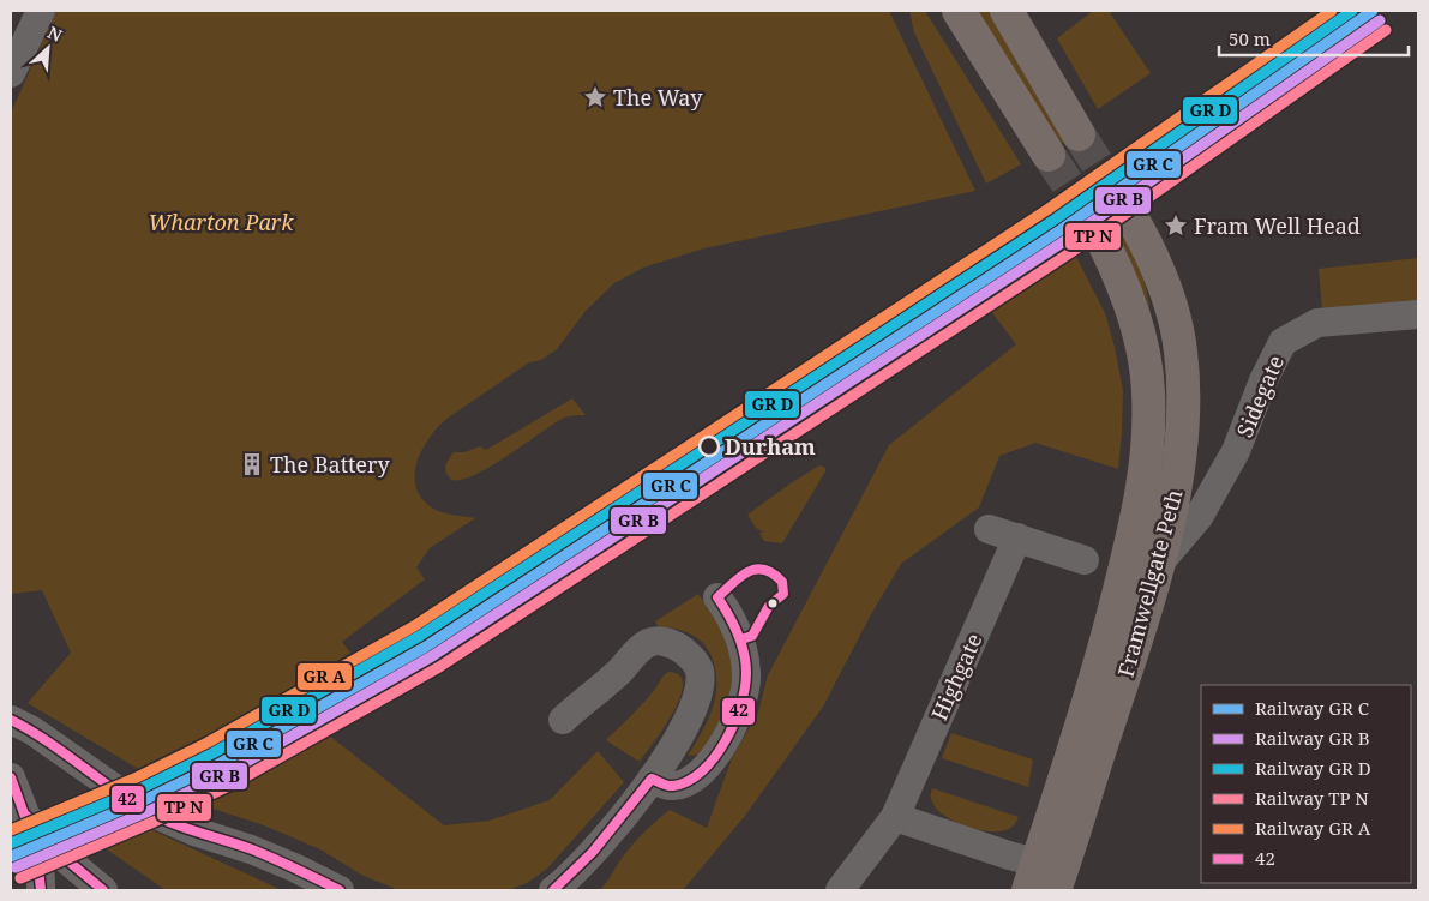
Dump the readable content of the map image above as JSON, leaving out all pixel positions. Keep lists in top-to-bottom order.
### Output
{
  "streets": {
    "highway": ["Framwellgate Peth"],
    "street": ["Sidegate", "Highgate"]
  },
  "crossings": [
    ["Sidegate", "Framwellgate Peth"]
  ],
  "parks": ["Wharton Park"],
  "places": {
    "place": ["The Way", "Fram Well Head"],
    "other": ["Durham"],
    "building": ["The Battery"]
  },
  "lines": ["transit line 42"],
  "legend": [
    "Railway GR C",
    "Railway GR B",
    "Railway GR D",
    "Railway TP N",
    "Railway GR A",
    "42"
  ],
  "scale_bar": "50 m",
  "north": "top right"
}
